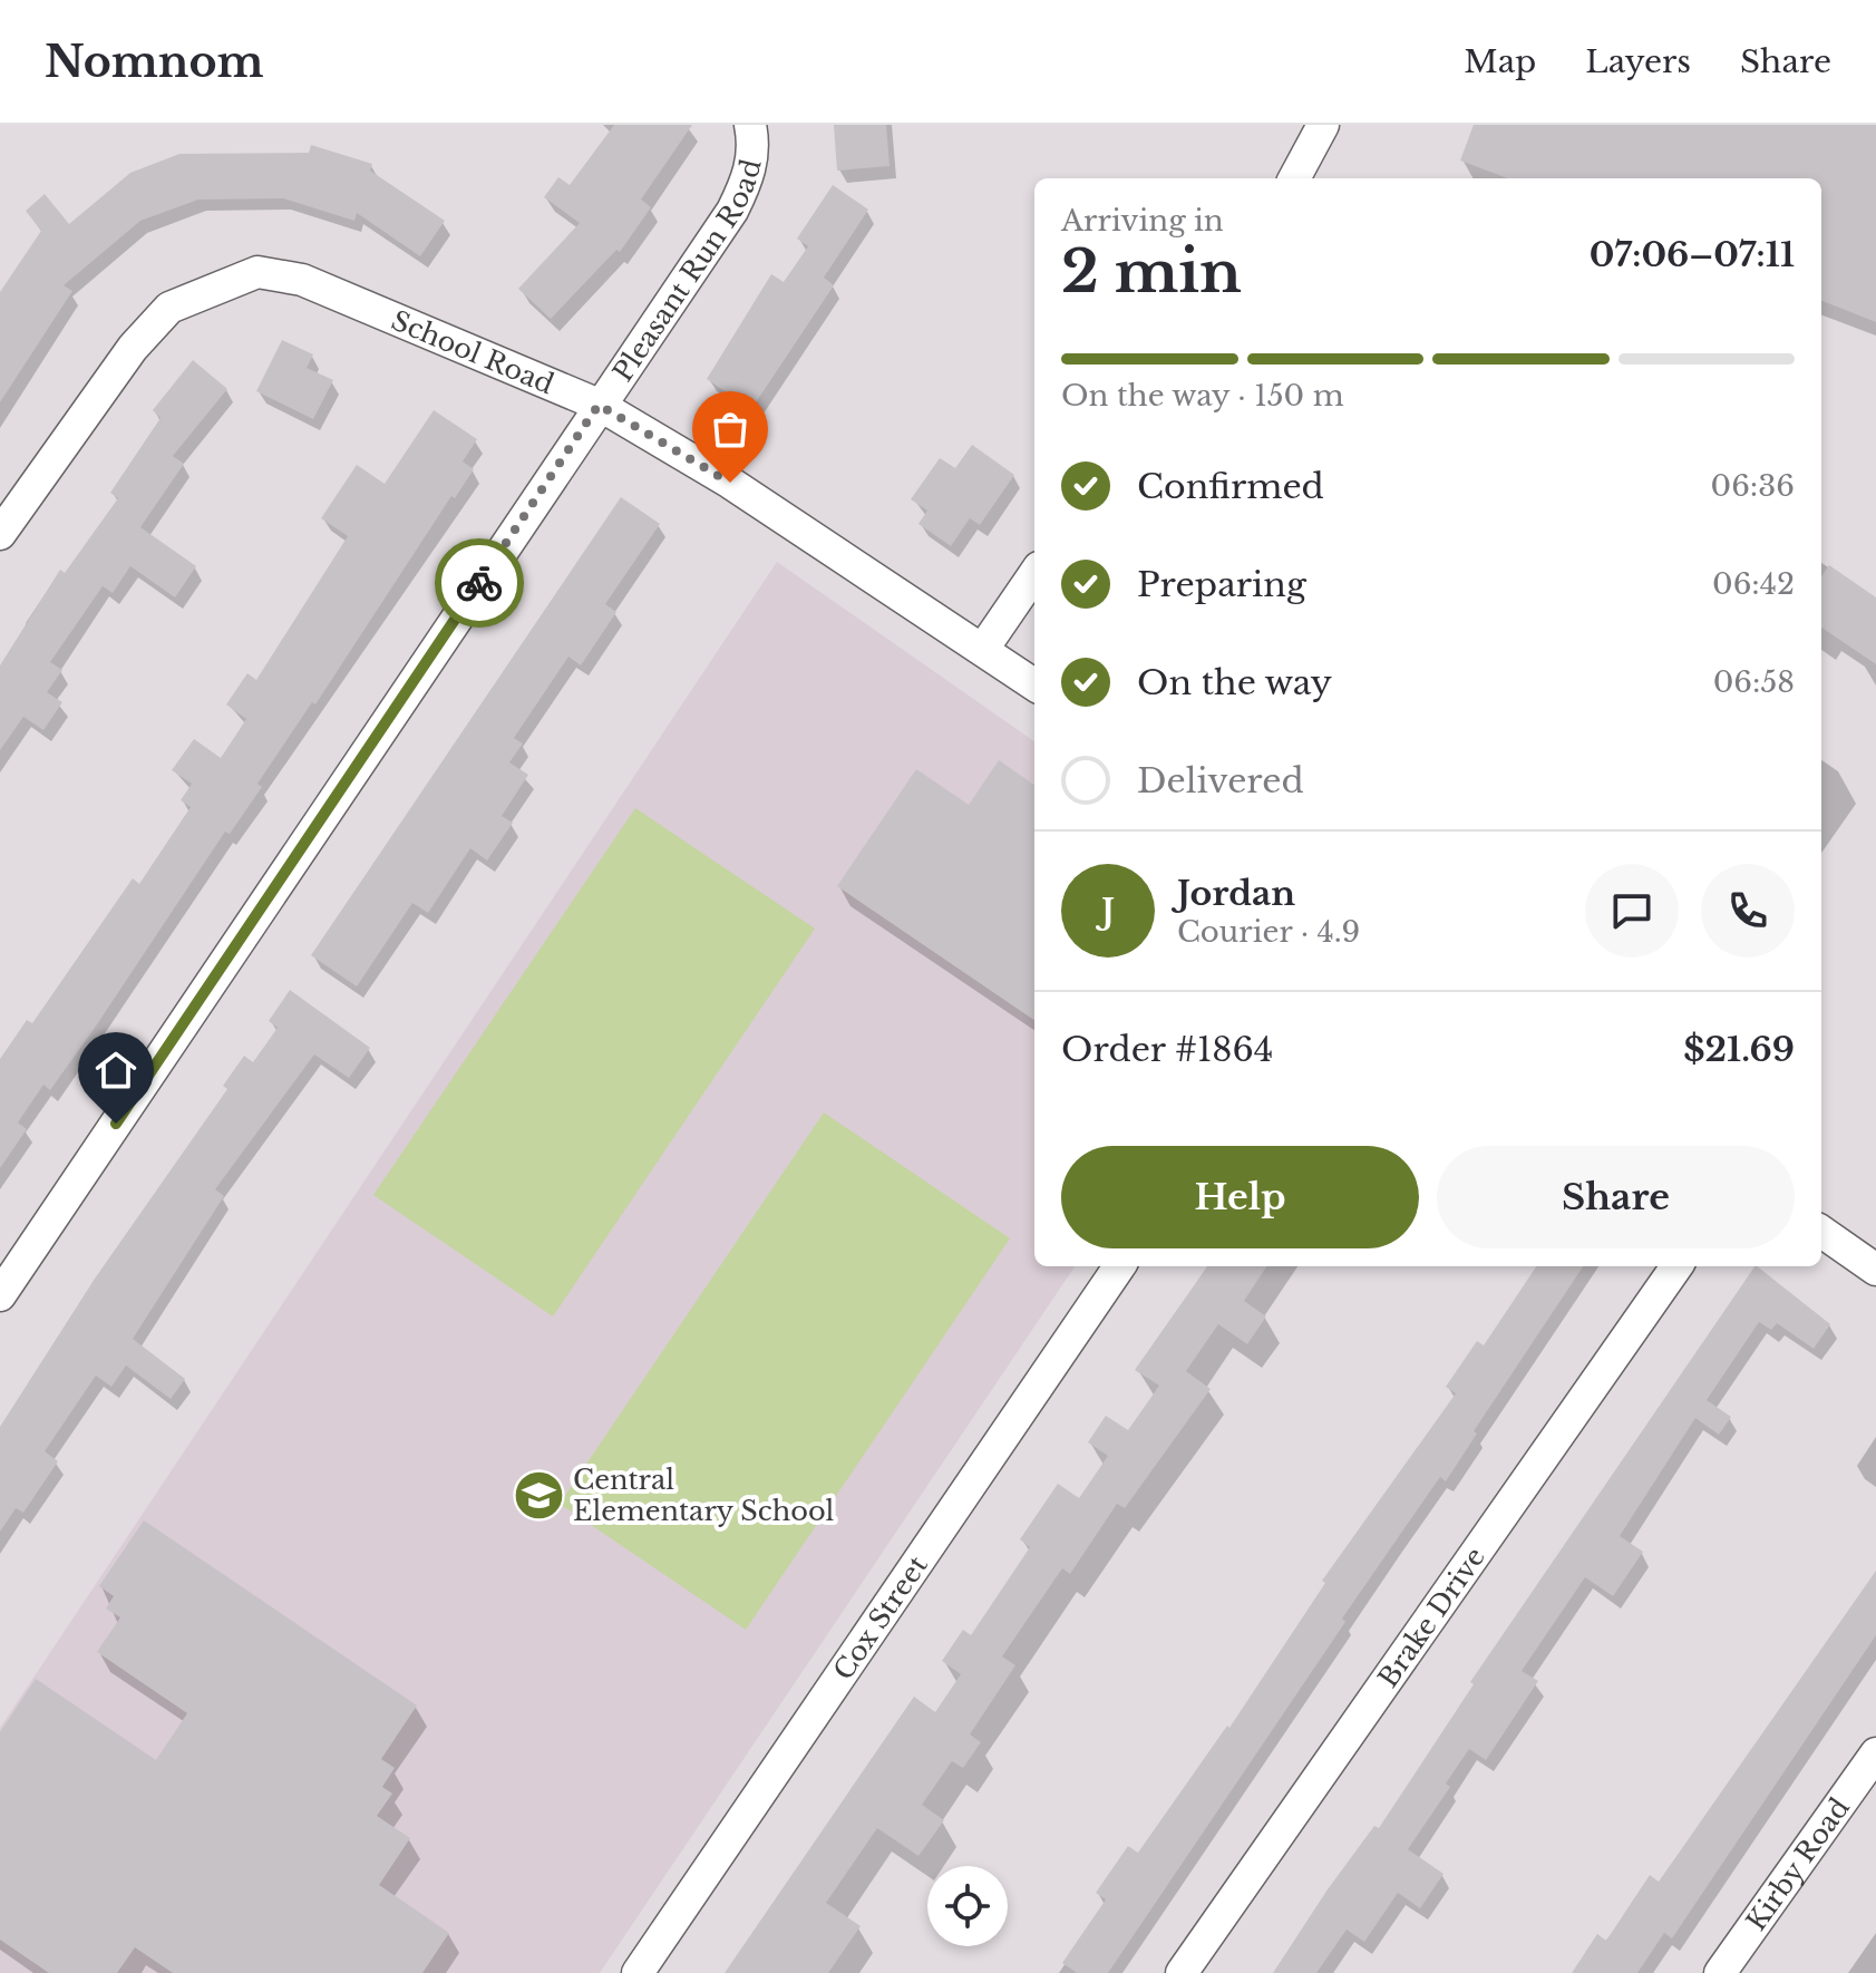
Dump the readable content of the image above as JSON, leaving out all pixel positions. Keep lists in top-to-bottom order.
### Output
{
  "streets": {
    "street": [
      "Pleasant Run Road",
      "School Road",
      "Cox Street",
      "Brake Drive",
      "Kirby Road"
    ]
  },
  "crossings": [
    ["Pleasant Run Road", "School Road"]
  ],
  "places": {
    "school or university": ["Central Elementary School"]
  },
  "page": {
    "header": "Nomnom",
    "nav": ["Map", "Layers", "Share"],
    "heading": ["2 min", "Arriving in", "07:06–07:11"],
    "panel": [
      "Jordan",
      "Courier · 4.9",
      "Order #1864",
      "$21.69"
    ],
    "bar": "On the way · 150 m",
    "list": [
      ["Confirmed", "06:36"],
      ["Preparing", "06:42"],
      ["On the way", "06:58"],
      "Delivered"
    ],
    "round": "J",
    "buttons": ["Help", "Share"]
  }
}
